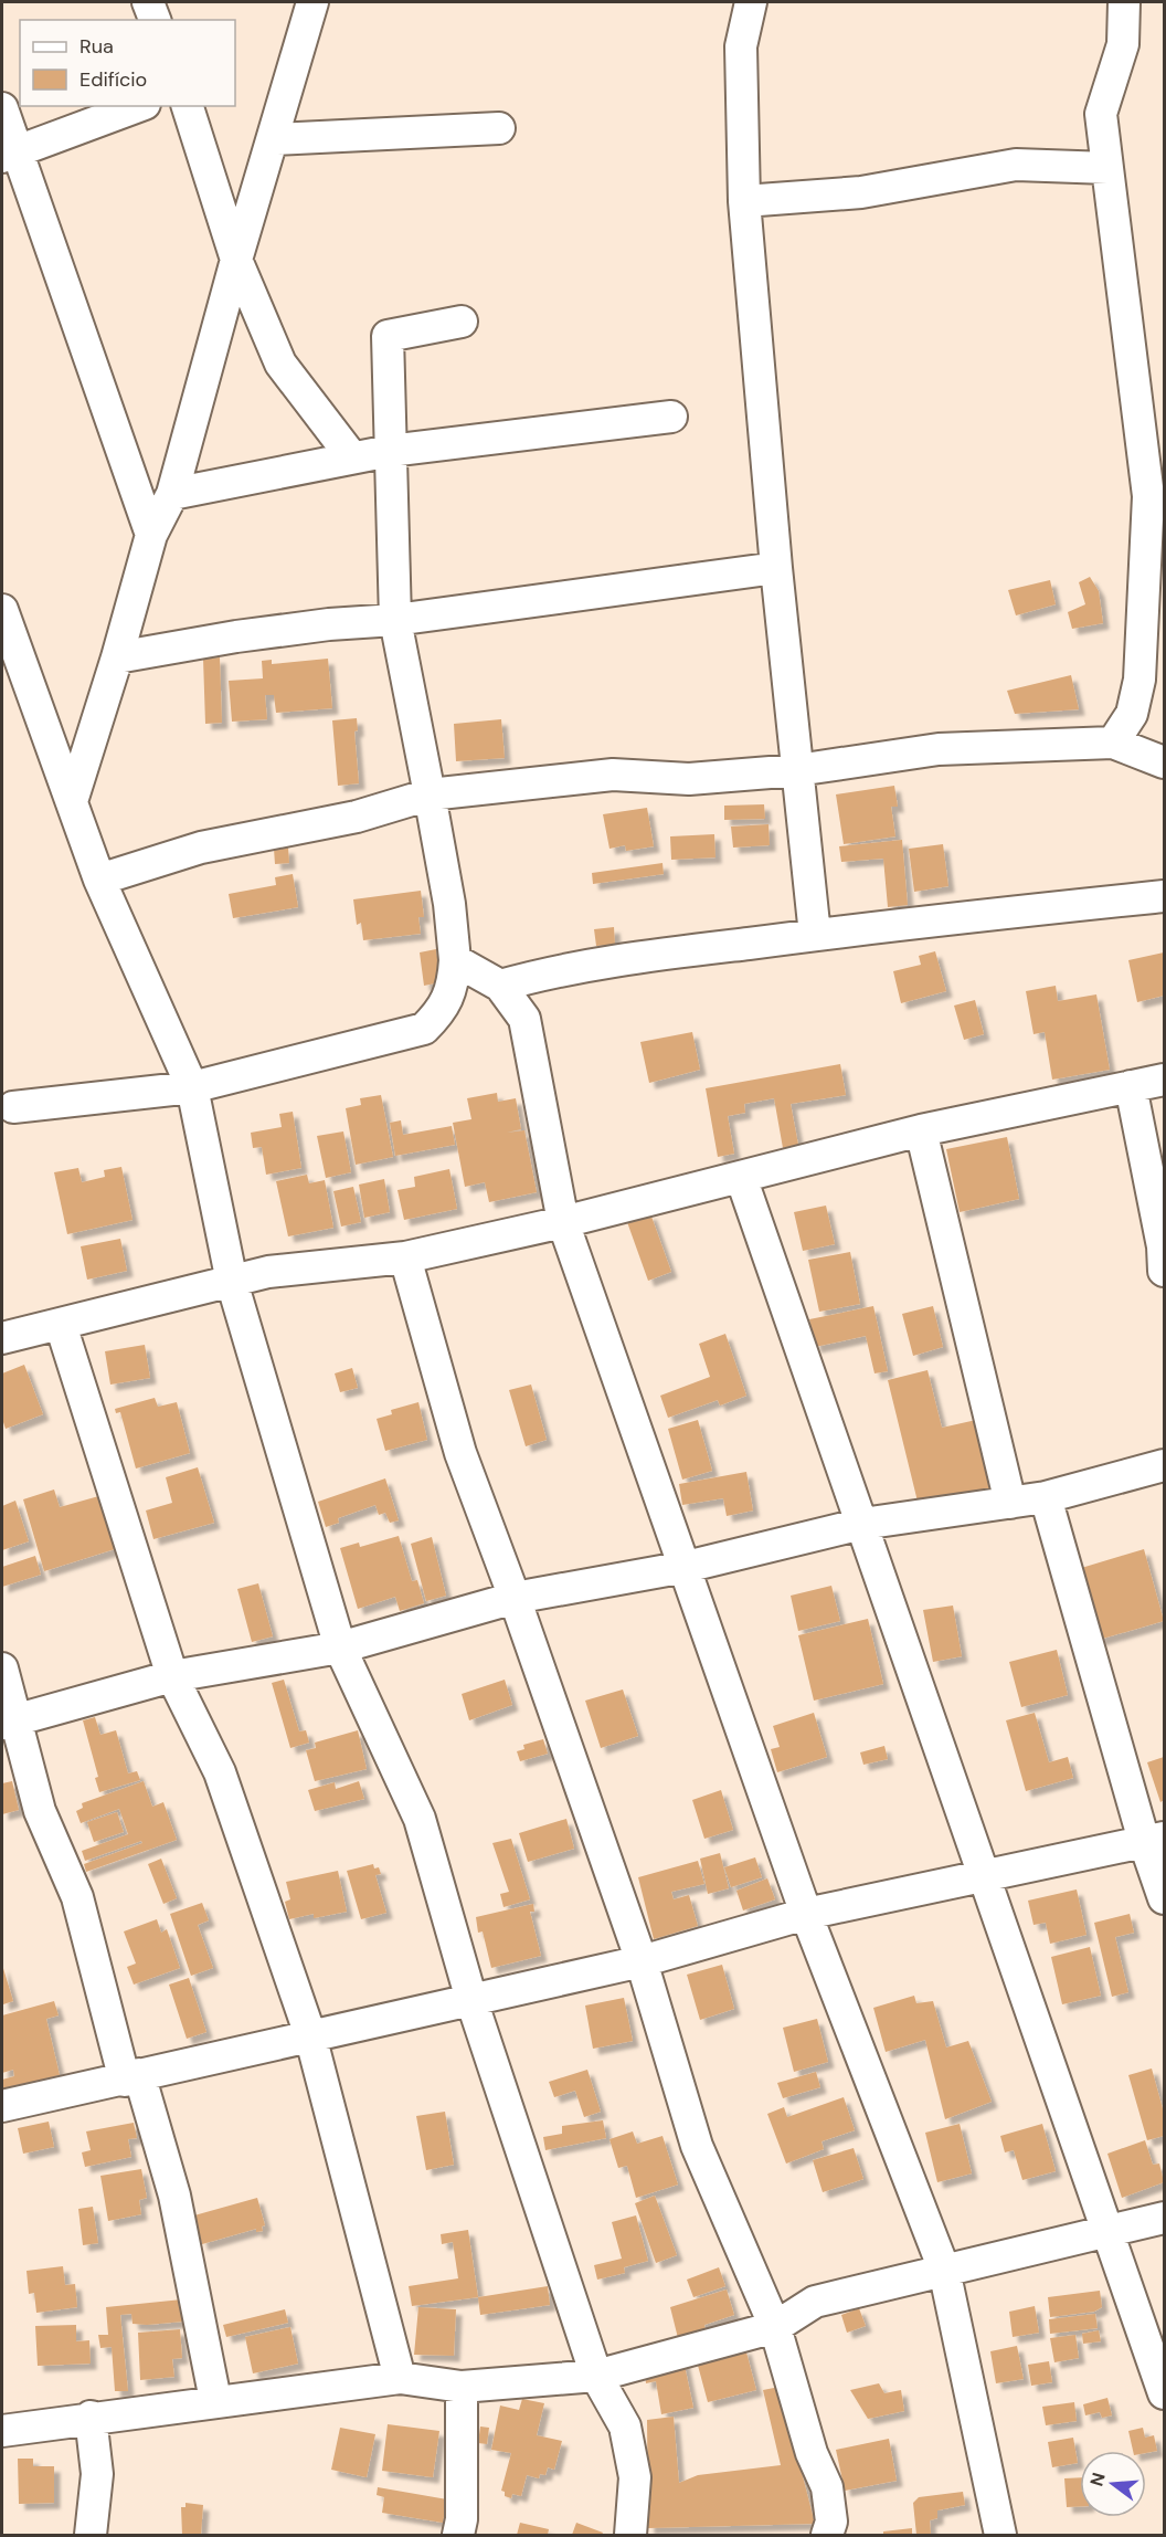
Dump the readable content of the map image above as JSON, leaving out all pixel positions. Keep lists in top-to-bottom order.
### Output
{
  "legend": ["Rua", "Edifício"],
  "north": "left"
}
